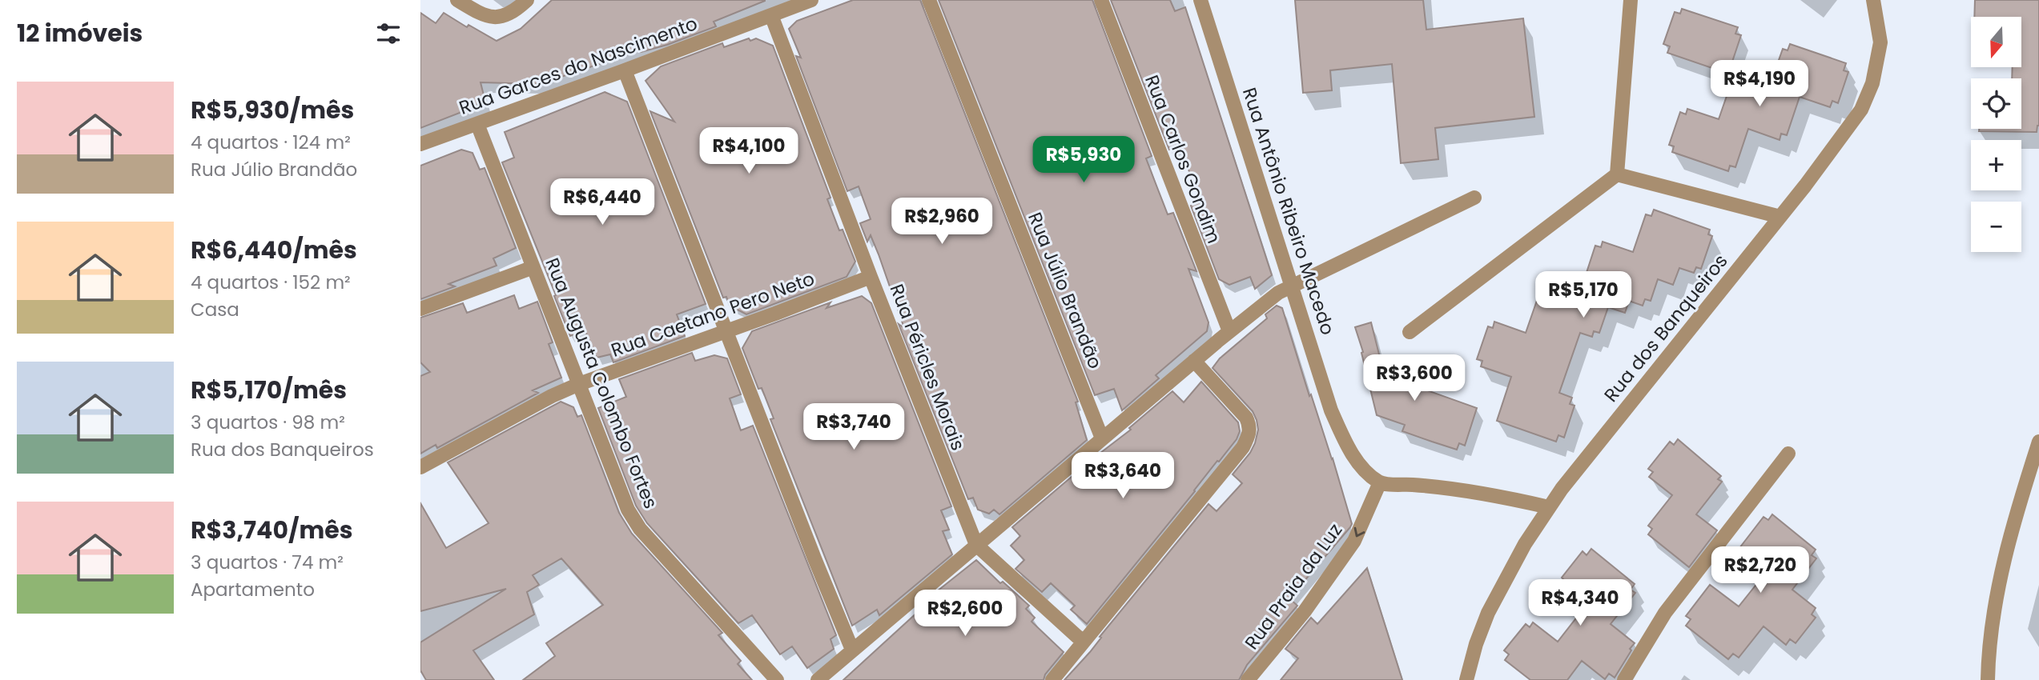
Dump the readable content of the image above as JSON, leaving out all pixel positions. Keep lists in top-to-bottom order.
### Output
{
  "streets": {
    "street": [
      "Rua Garces do Nascimento",
      "Rua Carlos Gondim",
      "Rua Antônio Ribeiro Macedo",
      "Rua Júlio Brandão",
      "Rua Caetano Pero Neto",
      "Rua dos Banqueiros",
      "Rua Péricles Morais",
      "Rua Augusta Colombo Fortes",
      "Rua Praia da Luz"
    ]
  },
  "crossings": [
    ["Rua Garces do Nascimento", "Rua Péricles Morais"],
    ["Rua Garces do Nascimento", "Rua Augusta Colombo Fortes"],
    ["Rua Antônio Ribeiro Macedo", "Rua Praia da Luz"],
    ["Rua Caetano Pero Neto", "Rua Péricles Morais"],
    ["Rua Caetano Pero Neto", "Rua Augusta Colombo Fortes"]
  ],
  "one_way": ["Rua Praia da Luz"],
  "north": "bottom",
  "page": {
    "heading": "12 imóveis",
    "map_buttons": ["+", "−"],
    "price": [
      "R$4,190",
      "R$4,100",
      "R$5,930",
      "R$6,440",
      "R$2,960",
      "R$5,170",
      "R$3,600",
      "R$3,740",
      "R$3,640",
      "R$2,720",
      "R$4,340",
      "R$2,600"
    ],
    "list": [
      {
        "name": "R$5,930/mês",
        "note": "4 quartos · 124 m² · Rua Júlio Brandão"
      },
      {
        "name": "R$6,440/mês",
        "note": "4 quartos · 152 m² · Casa"
      },
      {
        "name": "R$5,170/mês",
        "note": "3 quartos · 98 m² · Rua dos Banqueiros"
      },
      {
        "name": "R$3,740/mês",
        "note": "3 quartos · 74 m² · Apartamento"
      }
    ]
  }
}
